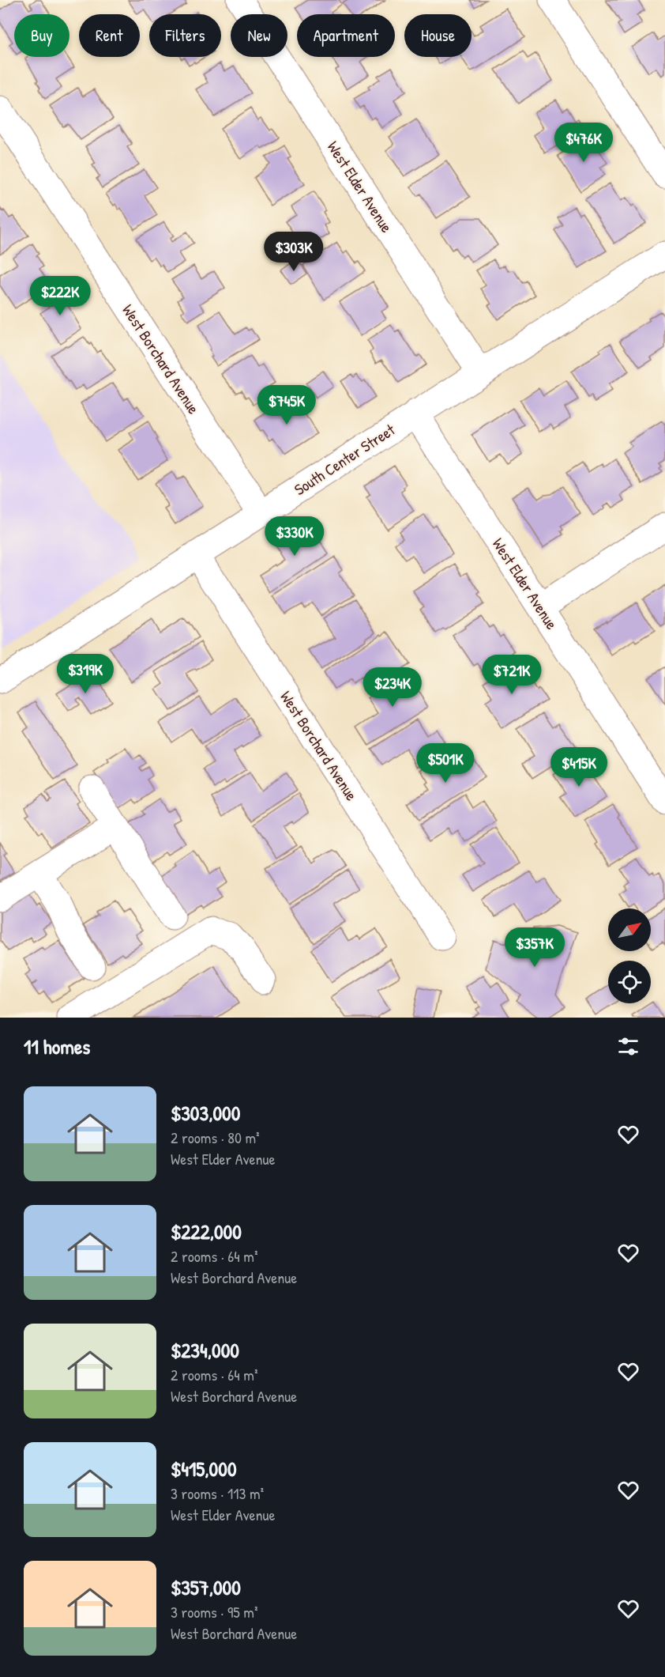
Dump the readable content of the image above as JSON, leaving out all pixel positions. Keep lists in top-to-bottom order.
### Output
{
  "streets": {
    "street": ["West Elder Avenue", "West Borchard Avenue", "South Center Street"]
  },
  "crossings": [
    ["West Elder Avenue", "South Center Street"],
    ["West Borchard Avenue", "South Center Street"]
  ],
  "north": "top right",
  "page": {
    "chip": [
      "Buy",
      "Rent",
      "Filters",
      "New",
      "Apartment",
      "House"
    ],
    "price": [
      "$476K",
      "$303K",
      "$222K",
      "$745K",
      "$330K",
      "$319K",
      "$721K",
      "$234K",
      "$501K",
      "$415K",
      "$357K"
    ],
    "heading": "11 homes",
    "list": [
      {
        "name": "$303,000",
        "note": "2 rooms · 80 m² · West Elder Avenue"
      },
      {
        "name": "$222,000",
        "note": "2 rooms · 64 m² · West Borchard Avenue"
      },
      {
        "name": "$234,000",
        "note": "2 rooms · 64 m² · West Borchard Avenue"
      },
      {
        "name": "$415,000",
        "note": "3 rooms · 113 m² · West Elder Avenue"
      },
      {
        "name": "$357,000",
        "note": "3 rooms · 95 m² · West Borchard Avenue"
      }
    ]
  }
}
